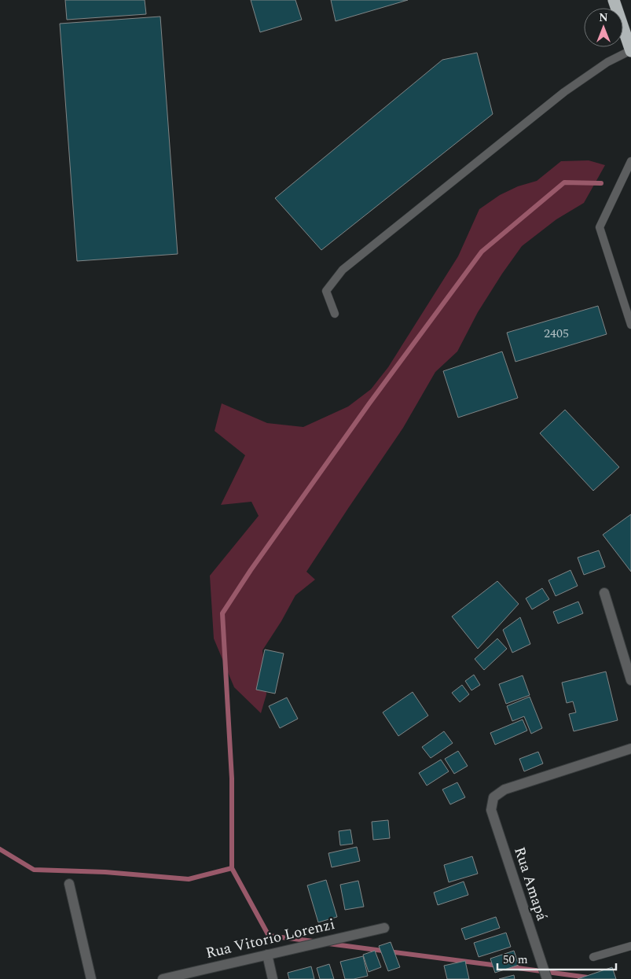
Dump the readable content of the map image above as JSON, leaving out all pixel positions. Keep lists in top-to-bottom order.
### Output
{
  "streets": {
    "street": ["Rua Amapá", "Rua Vitorio Lorenzi"]
  },
  "house_numbers": ["2405"],
  "scale_bar": "50 m",
  "north": "top"
}
